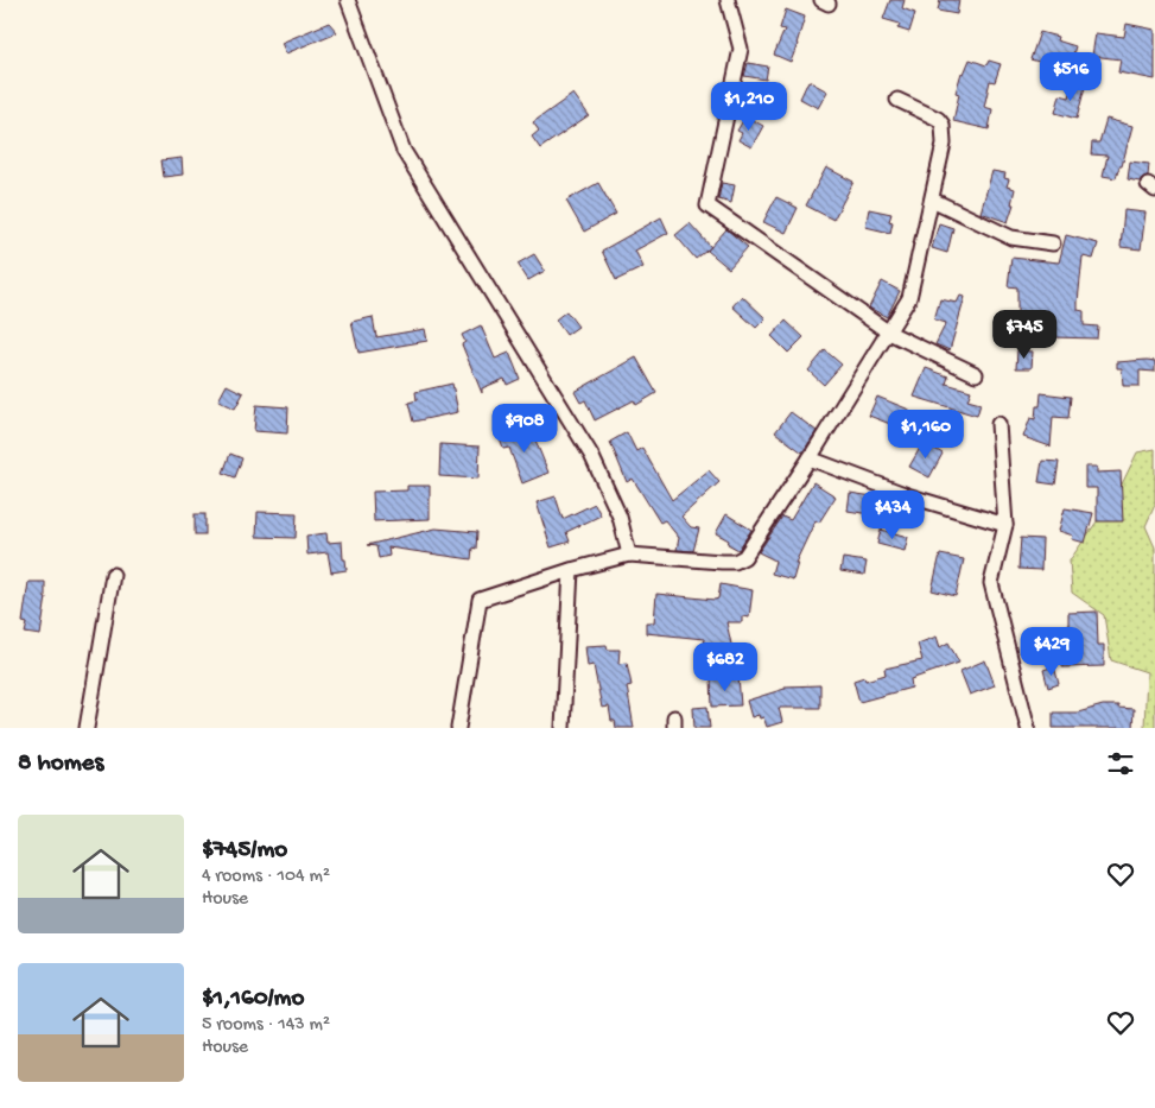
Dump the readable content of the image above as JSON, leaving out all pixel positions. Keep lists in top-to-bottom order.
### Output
{
  "page": {
    "price": [
      "$516",
      "$1,210",
      "$745",
      "$908",
      "$1,160",
      "$434",
      "$429",
      "$682"
    ],
    "heading": "8 homes",
    "list": [
      {
        "name": "$745/mo",
        "note": "4 rooms · 104 m² · House"
      },
      {
        "name": "$1,160/mo",
        "note": "5 rooms · 143 m² · House"
      }
    ]
  }
}
